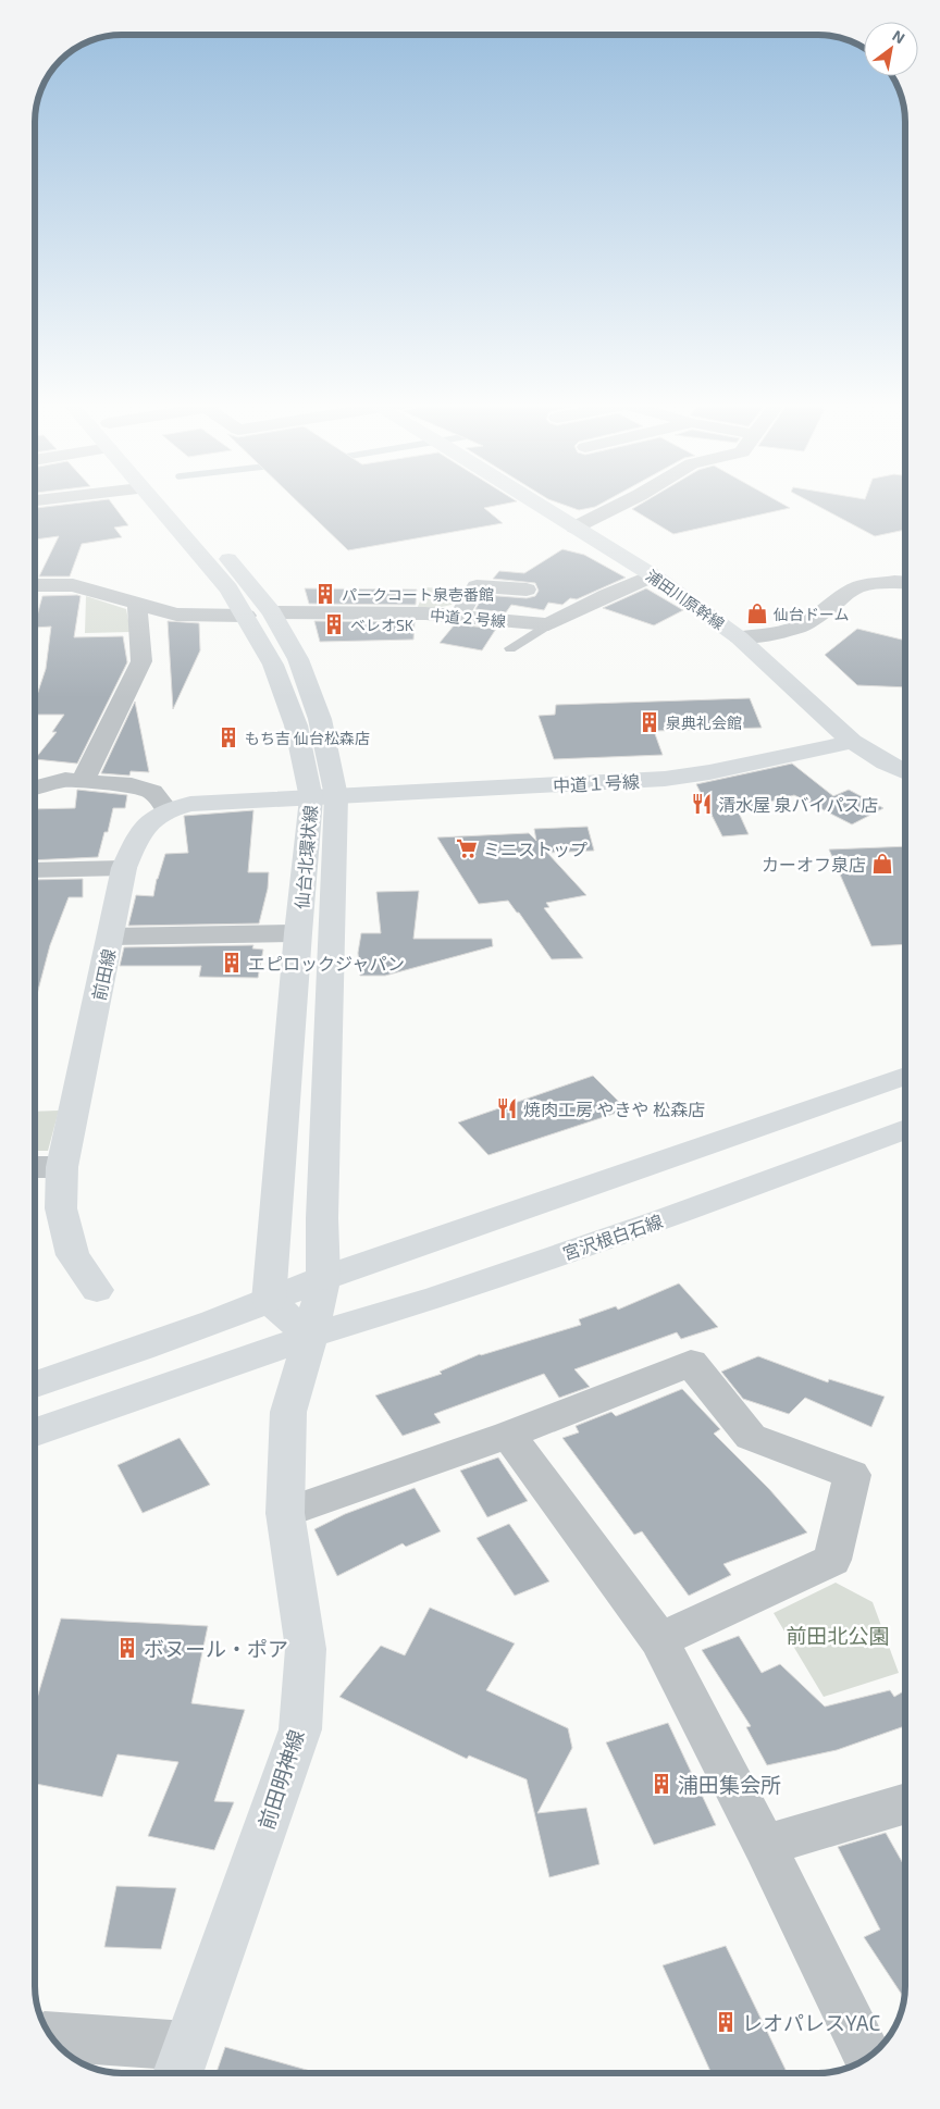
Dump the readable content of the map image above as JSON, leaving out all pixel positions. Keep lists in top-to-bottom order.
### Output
{
  "streets": {
    "street": [
      "浦田川原幹線",
      "中道２号線",
      "中道１号線",
      "仙台北環状線",
      "前田線",
      "宮沢根白石線",
      "前田明神線"
    ]
  },
  "crossings": [
    ["浦田川原幹線", "中道１号線"],
    ["中道２号線", "仙台北環状線"],
    ["中道１号線", "仙台北環状線"],
    ["中道１号線", "前田線"],
    ["仙台北環状線", "前田線"],
    ["仙台北環状線", "宮沢根白石線"],
    ["仙台北環状線", "前田明神線"],
    ["宮沢根白石線", "前田明神線"]
  ],
  "parks": ["前田北公園"],
  "places": {
    "building": [
      "パークコート泉壱番館",
      "ベレオSK",
      "泉典礼会館",
      "もち吉 仙台松森店",
      "エピロックジャパン",
      "ボヌール・ポア",
      "浦田集会所",
      "レオパレスYAC"
    ],
    "shop": ["仙台ドーム", "カーオフ泉店"],
    "restaurant": ["清水屋 泉バイパス店", "焼肉工房 やきや 松森店"],
    "supermarket": ["ミニストップ"]
  },
  "north": "top right"
}
